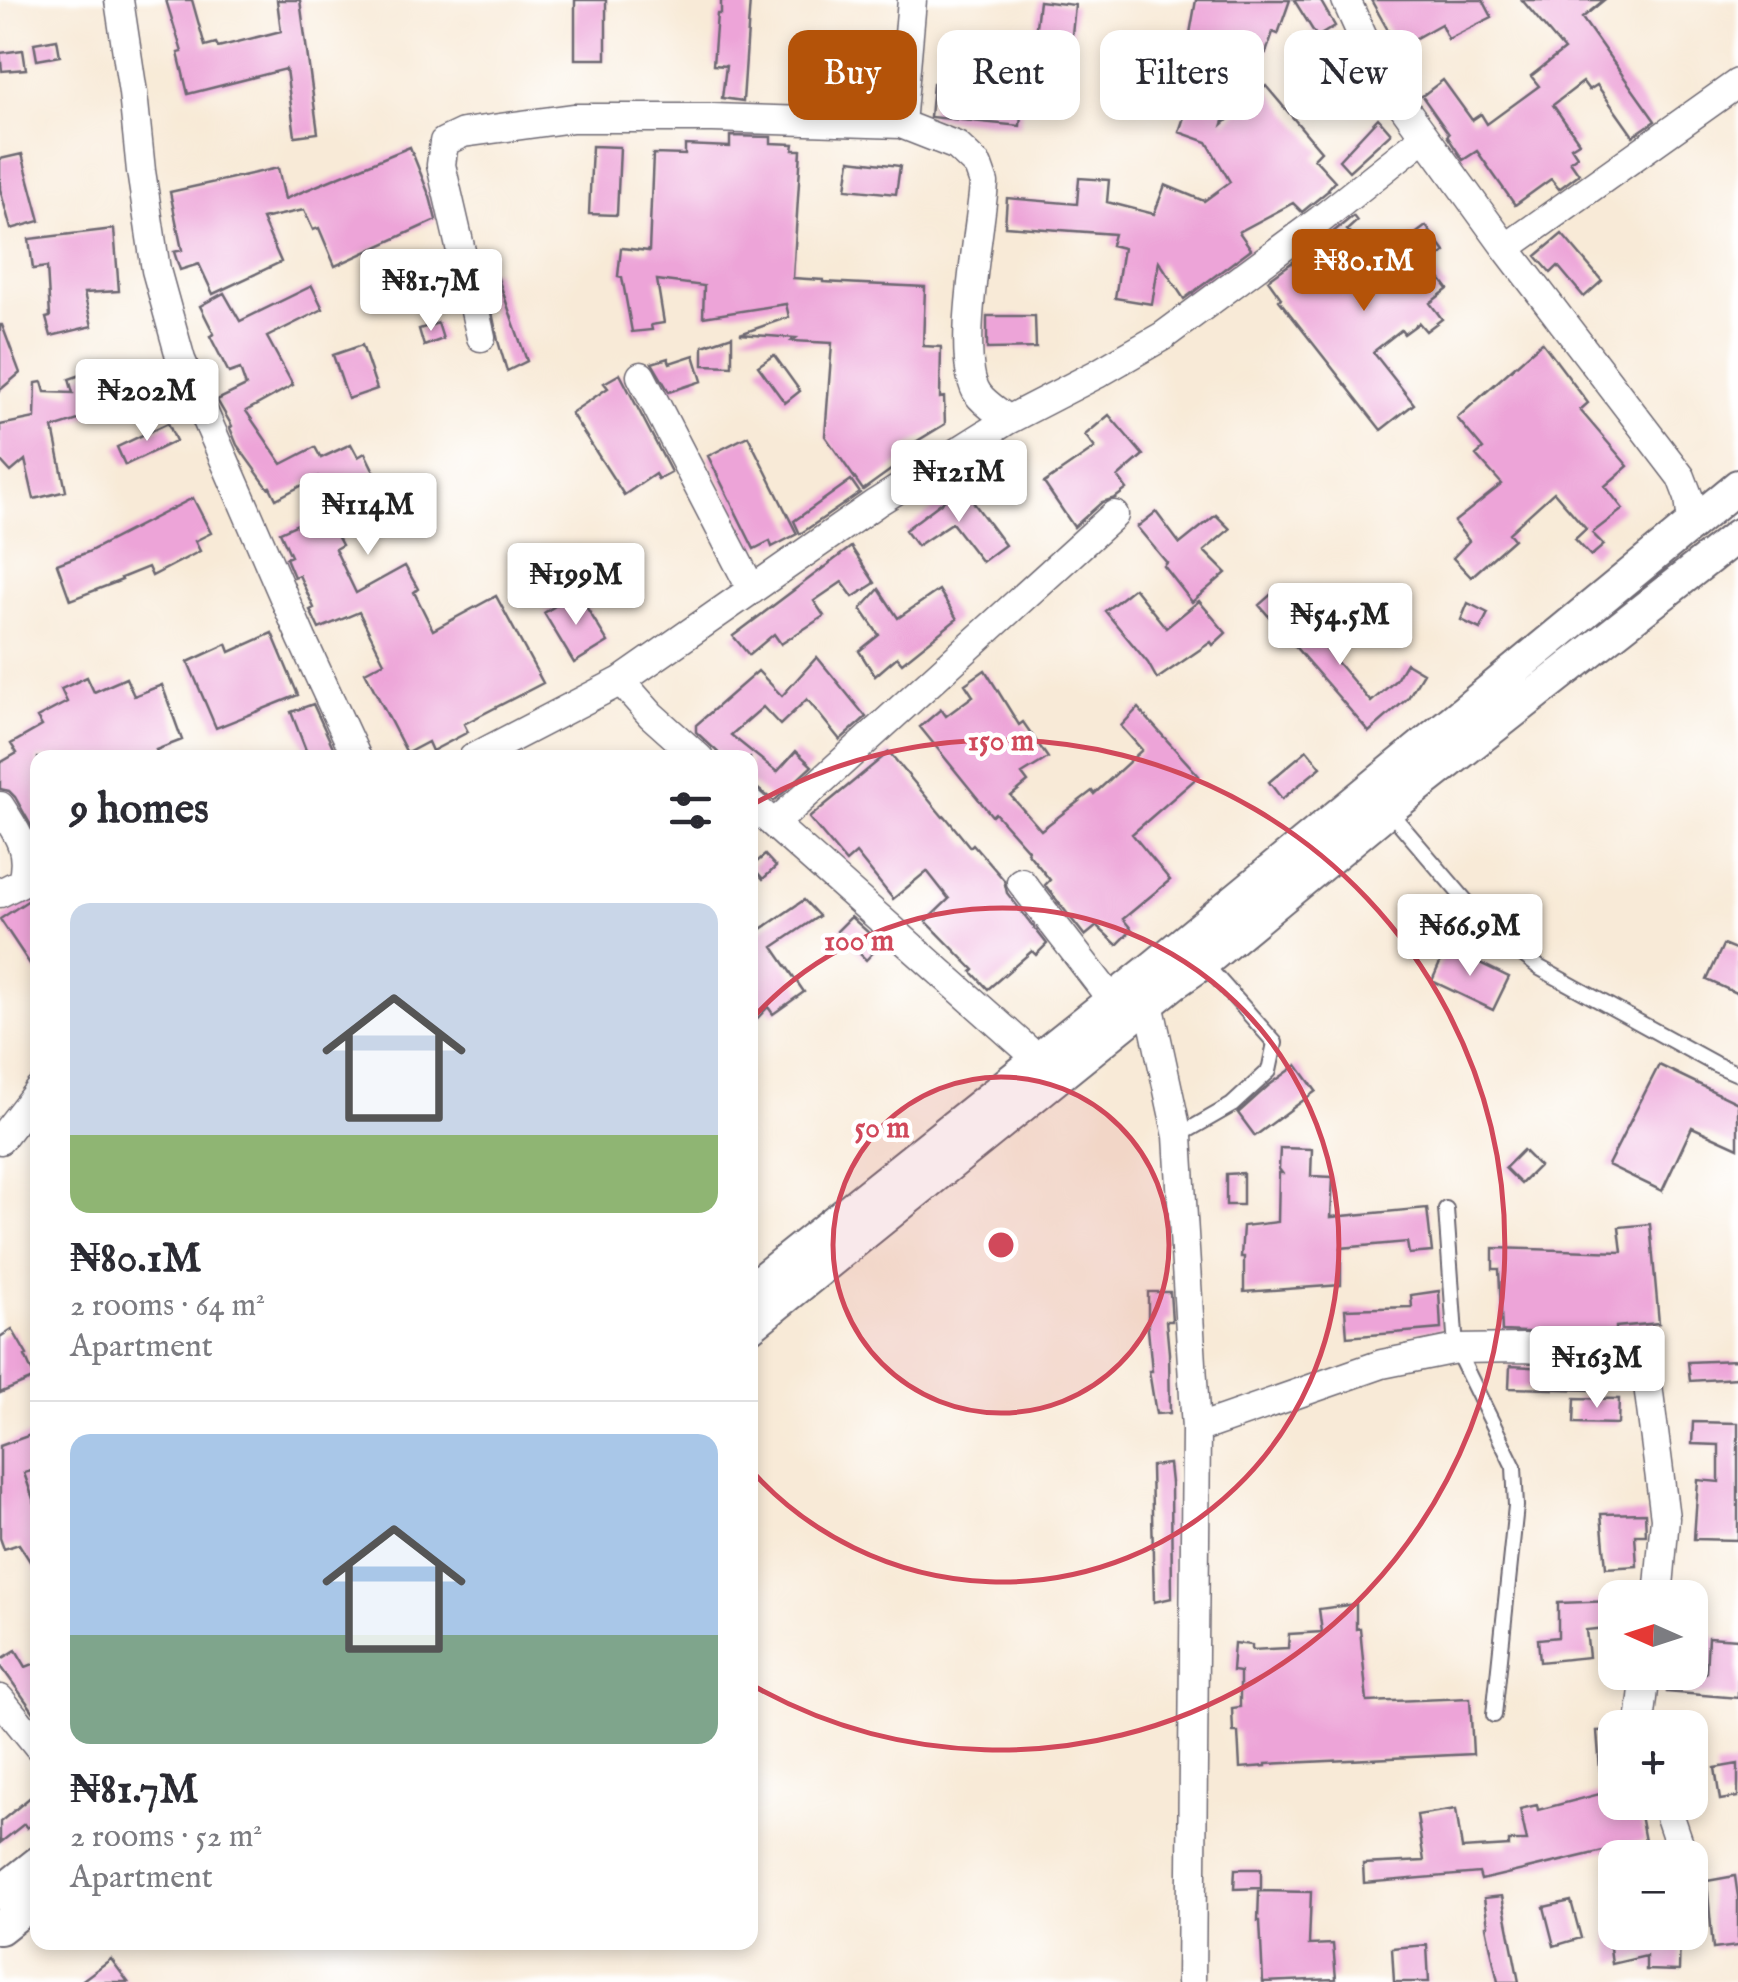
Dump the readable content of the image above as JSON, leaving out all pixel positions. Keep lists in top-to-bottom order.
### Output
{
  "north": "left",
  "page": {
    "chip": [
      "Buy",
      "Rent",
      "Filters",
      "New"
    ],
    "price": [
      "₦80.1M",
      "₦81.7M",
      "₦202M",
      "₦121M",
      "₦114M",
      "₦199M",
      "₦54.5M",
      "₦66.9M",
      "₦163M"
    ],
    "heading": "9 homes",
    "list": [
      {
        "name": "₦80.1M",
        "note": "2 rooms · 64 m² · Apartment"
      },
      {
        "name": "₦81.7M",
        "note": "2 rooms · 52 m² · Apartment"
      }
    ],
    "map_buttons": ["+", "−"]
  },
  "rings": ["150 m", "100 m", "50 m"]
}
